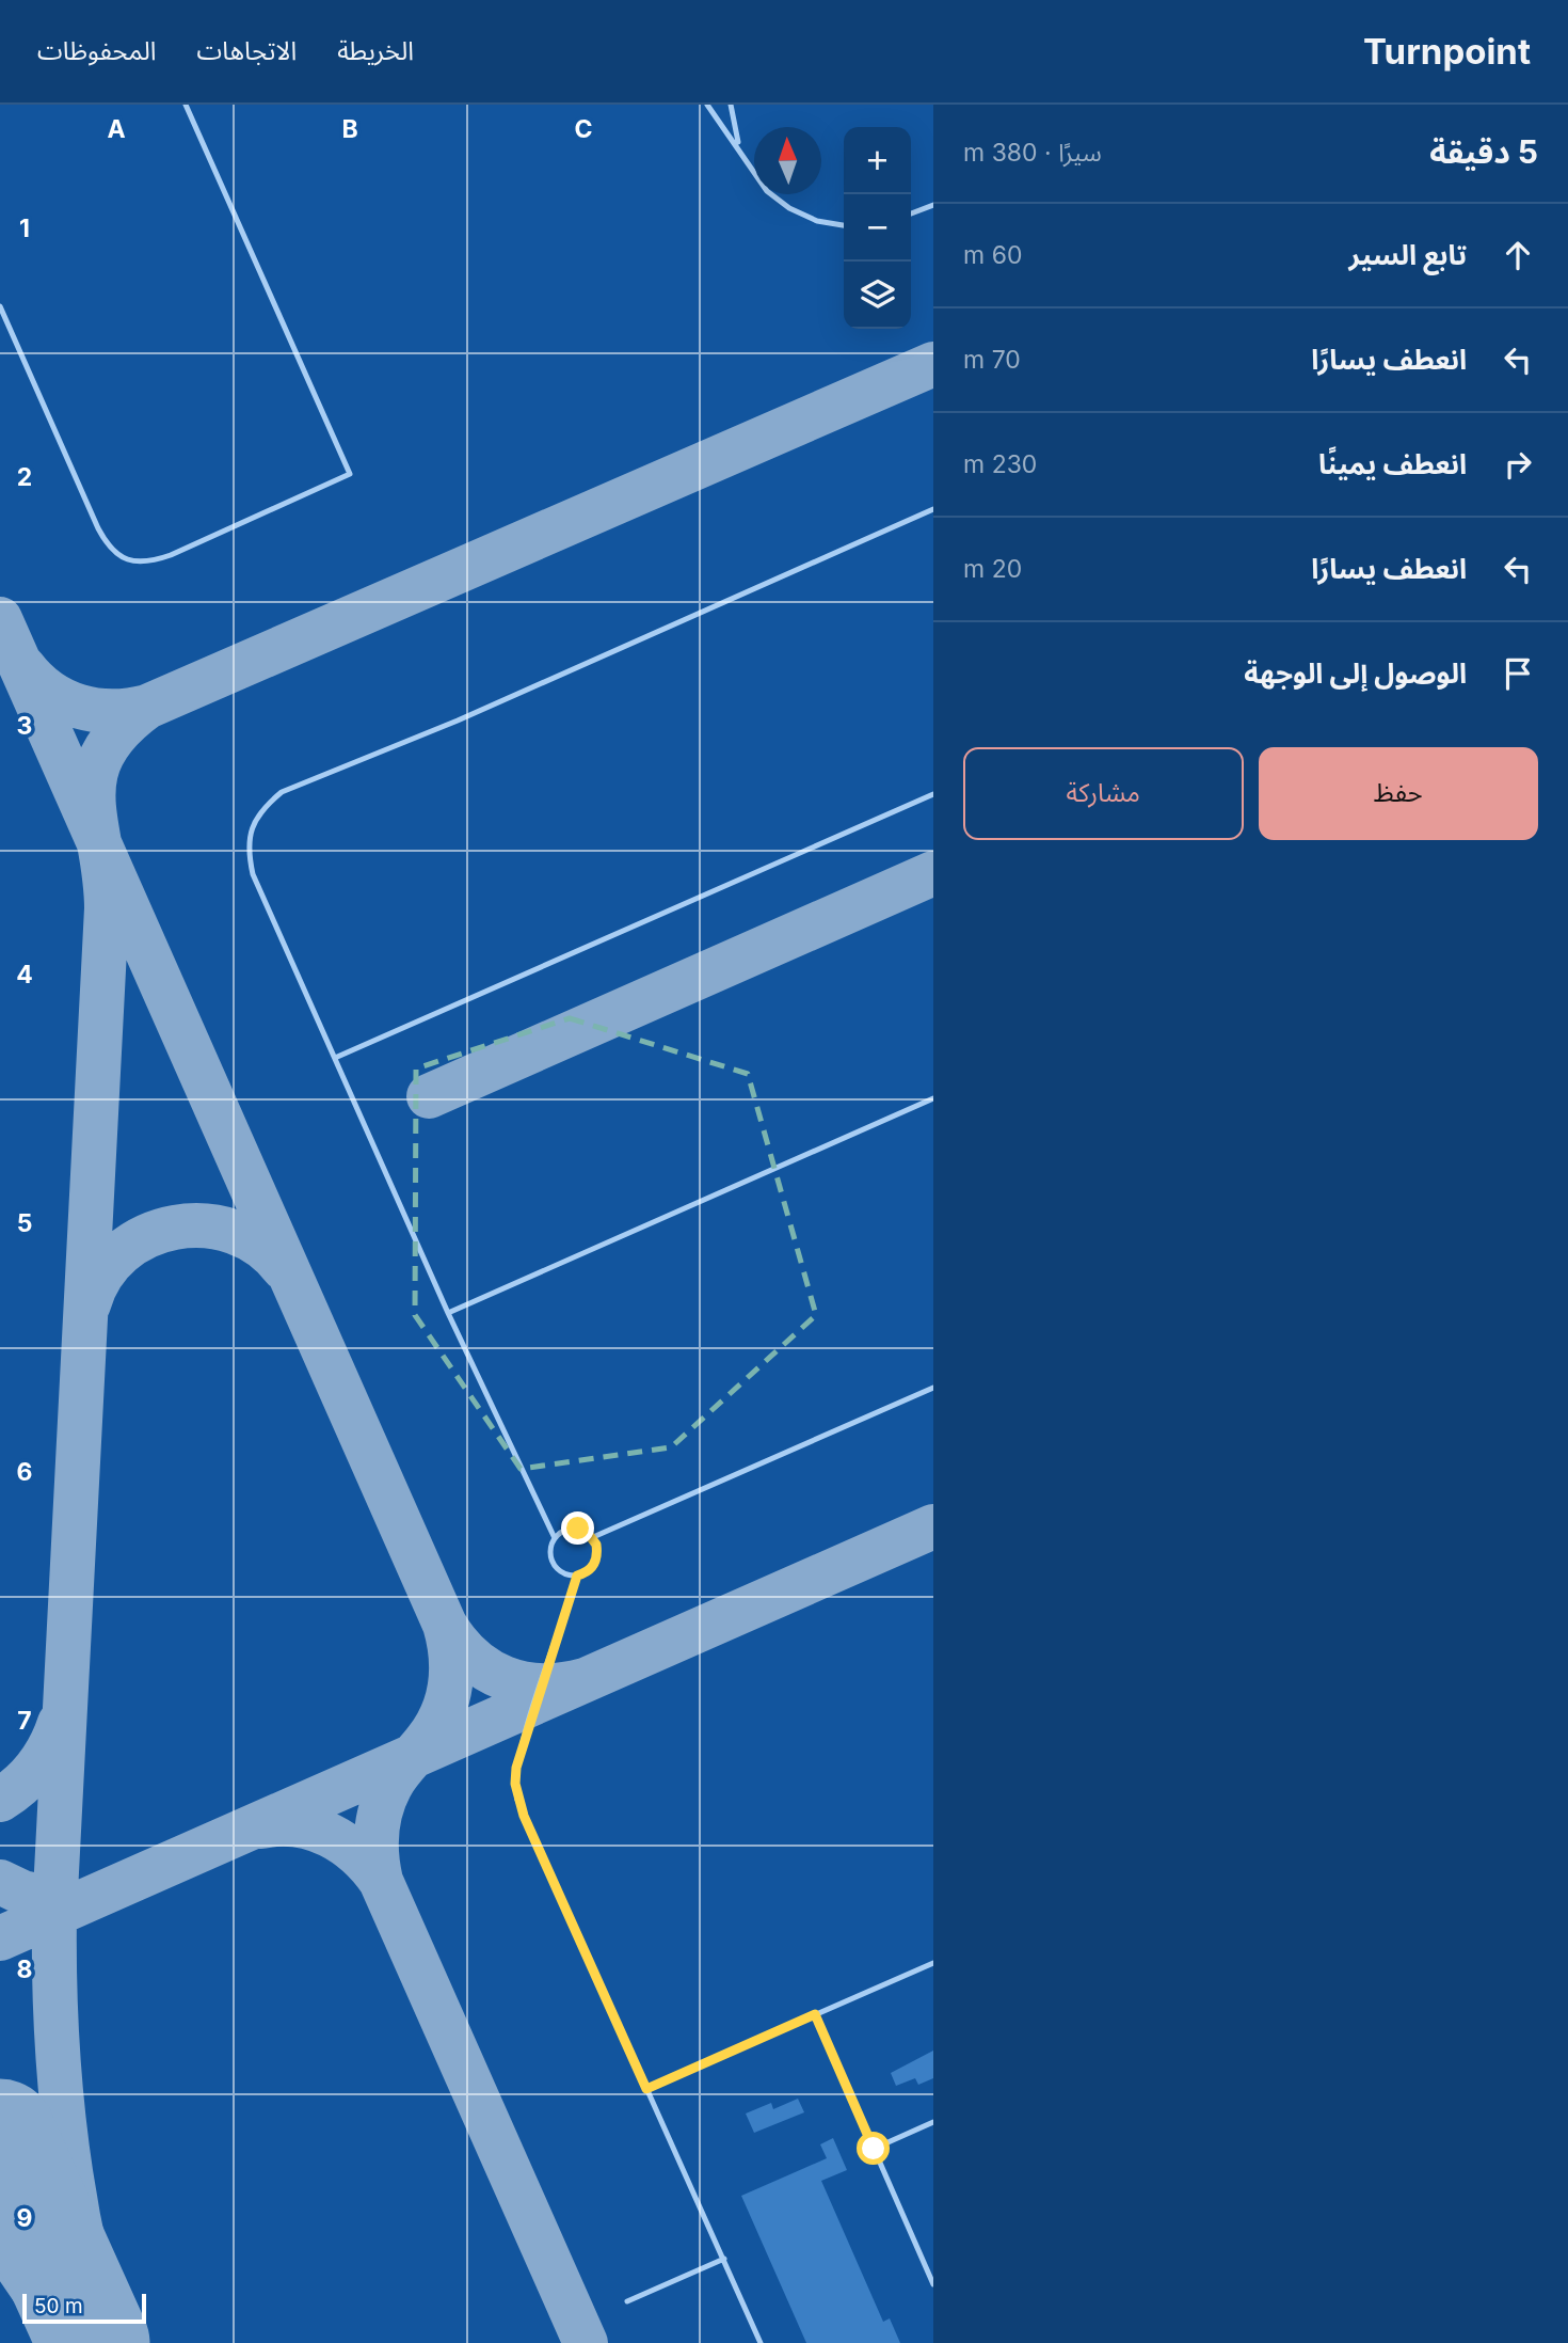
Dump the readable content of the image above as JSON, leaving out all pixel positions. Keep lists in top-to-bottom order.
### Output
{
  "scale_bar": "50 m",
  "north": "top",
  "page": {
    "header": "Turnpoint",
    "nav": ["الخريطة", "الاتجاهات", "المحفوظات"],
    "heading": ["5 دقيقة", "سيرًا · 380 m"],
    "map_buttons": ["+", "−"],
    "list": [
      ["تابع السير", "60 m"],
      ["انعطف يسارًا", "70 m"],
      ["انعطف يمينًا", "230 m"],
      ["انعطف يسارًا", "20 m"],
      "الوصول إلى الوجهة"
    ],
    "buttons": ["حفظ", "مشاركة"],
    "scale": "50 m"
  },
  "grid": {
    "columns": ["A", "B", "C"],
    "rows": [
      "1",
      "2",
      "3",
      "4",
      "5",
      "6",
      "7",
      "8",
      "9"
    ]
  }
}
